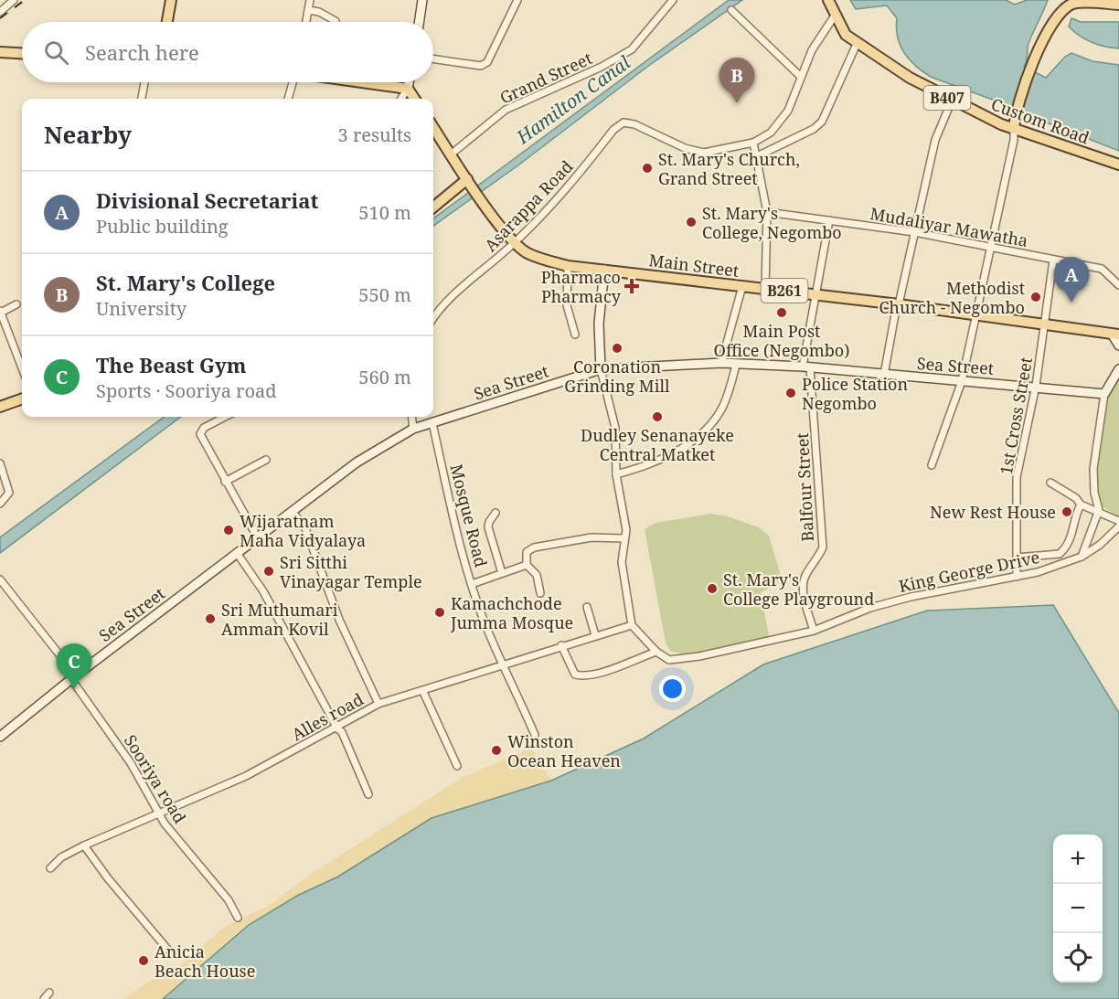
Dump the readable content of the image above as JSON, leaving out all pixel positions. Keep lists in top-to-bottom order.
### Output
{
  "streets": {
    "main road": [
      "B407",
      "Custom Road",
      "Main Street",
      "B261"
    ],
    "street": [
      "Grand Street",
      "Asarappa Road",
      "Mudaliyar Mawatha",
      "Sea Street",
      "1st Cross Street",
      "Balfour Street",
      "Mosque Road",
      "King George Drive",
      "Alles road",
      "Sooriya road"
    ]
  },
  "crossings": [
    ["Grand Street", "Main Street"],
    ["Custom Road", "Asarappa Road"],
    ["Asarappa Road", "Main Street"],
    ["Mudaliyar Mawatha", "1st Cross Street"],
    ["Mudaliyar Mawatha", "Balfour Street"],
    ["Main Street", "1st Cross Street"],
    ["Main Street", "Balfour Street"],
    ["Sea Street", "1st Cross Street"],
    ["Sea Street", "Balfour Street"],
    ["Sea Street", "Mosque Road"],
    ["Sea Street", "Sooriya road"],
    ["1st Cross Street", "King George Drive"],
    ["Balfour Street", "King George Drive"],
    ["Mosque Road", "Alles road"],
    ["Alles road", "Sooriya road"]
  ],
  "water": ["Hamilton Canal"],
  "places": {
    "other": [
      "St. Mary's Church, Grand Street",
      "St. Mary's College, Negombo",
      "Methodist Church - Negombo",
      "Main Post Office (Negombo)",
      "Coronation Grinding Mill",
      "Police Station Negombo",
      "Dudley Senanayeke Central Matket",
      "New Rest House",
      "Wijaratnam Maha Vidyalaya",
      "Sri Sitthi Vinayagar Temple",
      "St. Mary's College Playground",
      "Kamachchode Jumma Mosque",
      "Sri Muthumari Amman Kovil",
      "Winston Ocean Heaven",
      "Anicia Beach House"
    ],
    "health": ["Pharmaco Pharmacy"]
  },
  "page": {
    "search": "Search here",
    "pins": ["B", "A", "C"],
    "heading": ["Nearby", "3 results"],
    "list": [
      {
        "mark": "A",
        "name": "Divisional Secretariat",
        "note": "Public building",
        "value": "510 m"
      },
      {
        "mark": "B",
        "name": "St. Mary's College",
        "note": "University",
        "value": "550 m"
      },
      {
        "mark": "C",
        "name": "The Beast Gym",
        "note": "Sports · Sooriya road",
        "value": "560 m"
      }
    ],
    "map_buttons": ["+", "−"]
  }
}
